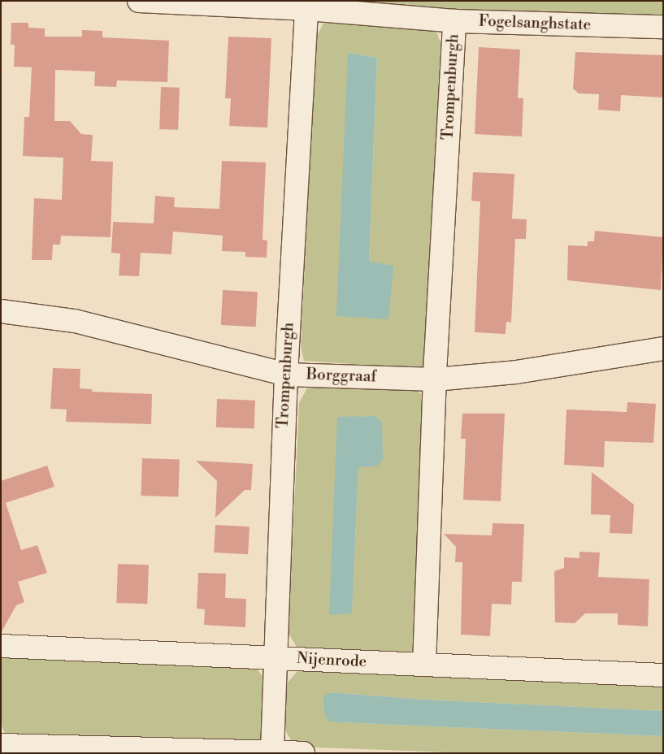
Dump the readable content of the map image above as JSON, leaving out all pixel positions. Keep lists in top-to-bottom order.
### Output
{
  "streets": {
    "street": [
      "Fogelsanghstate",
      "Trompenburgh",
      "Borggraaf",
      "Nijenrode"
    ]
  },
  "crossings": [
    ["Fogelsanghstate", "Trompenburgh"],
    ["Trompenburgh", "Borggraaf"],
    ["Trompenburgh", "Nijenrode"]
  ]
}
